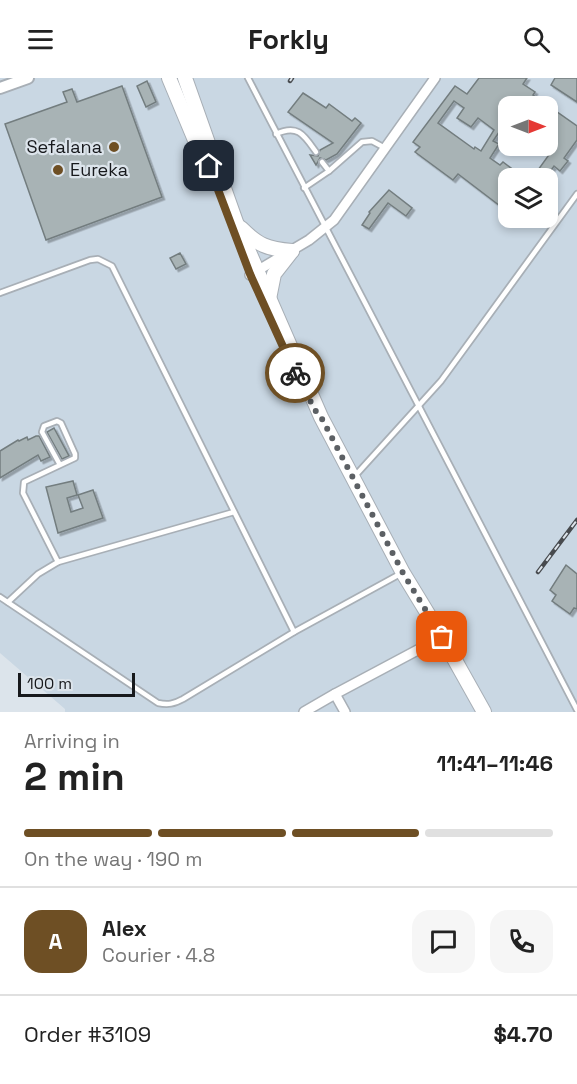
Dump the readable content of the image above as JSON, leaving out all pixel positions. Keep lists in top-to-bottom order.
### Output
{
  "places": ["Sefalana", "Eureka"],
  "scale_bar": "100 m",
  "north": "right",
  "page": {
    "header": "Forkly",
    "scale": "100 m",
    "heading": ["2 min", "Arriving in", "11:41–11:46"],
    "panel": [
      "Alex",
      "Courier · 4.8",
      "Order #3109",
      "$4.70"
    ],
    "bar": "On the way · 190 m",
    "round": "A"
  }
}
